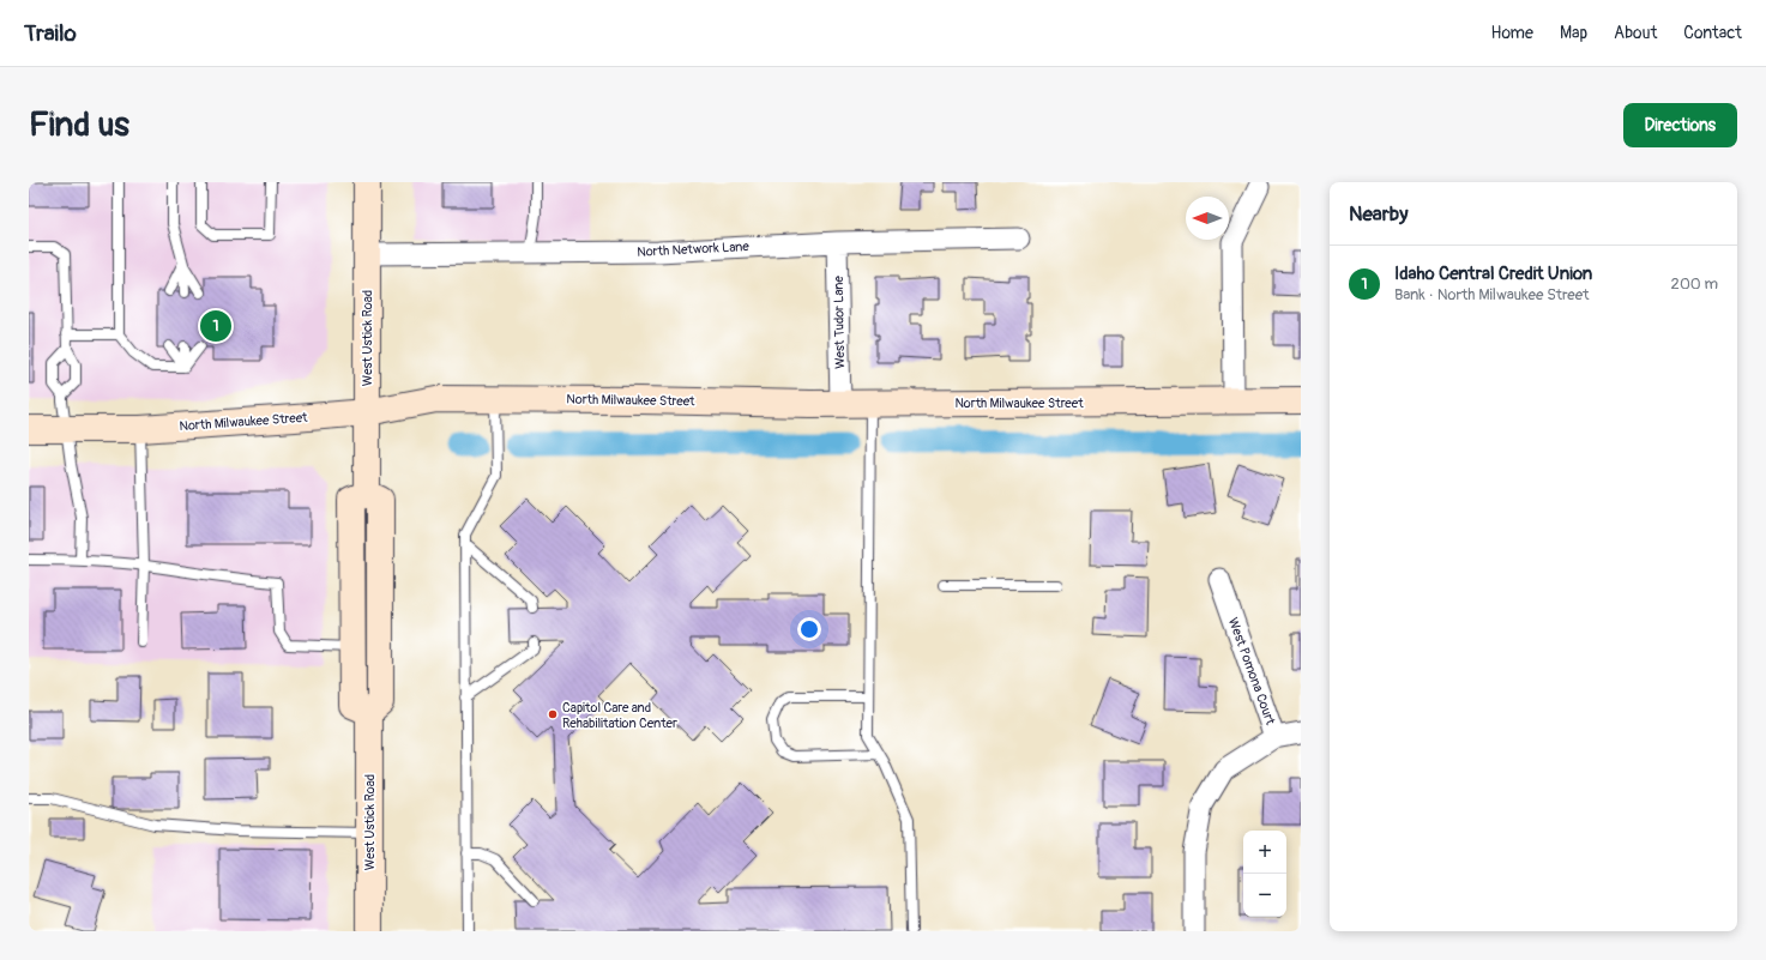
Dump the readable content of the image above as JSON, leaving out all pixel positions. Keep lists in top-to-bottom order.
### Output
{
  "streets": {
    "main road": ["West Ustick Road", "North Milwaukee Street"],
    "street": ["North Network Lane", "West Tudor Lane", "West Pomona Court"]
  },
  "crossings": [
    ["North Network Lane", "West Tudor Lane"],
    ["North Network Lane", "West Ustick Road"],
    ["West Tudor Lane", "North Milwaukee Street"],
    ["West Ustick Road", "North Milwaukee Street"]
  ],
  "places": ["Capitol Care and Rehabilitation Center"],
  "north": "left",
  "page": {
    "header": "Trailo",
    "nav": [
      "Home",
      "Map",
      "About",
      "Contact"
    ],
    "buttons": "Directions",
    "title": "Find us",
    "heading": "Nearby",
    "list": [
      {
        "mark": "1",
        "name": "Idaho Central Credit Union",
        "note": "Bank · North Milwaukee Street",
        "value": "200 m"
      }
    ],
    "pins": "1",
    "map_buttons": ["+", "−"]
  }
}
